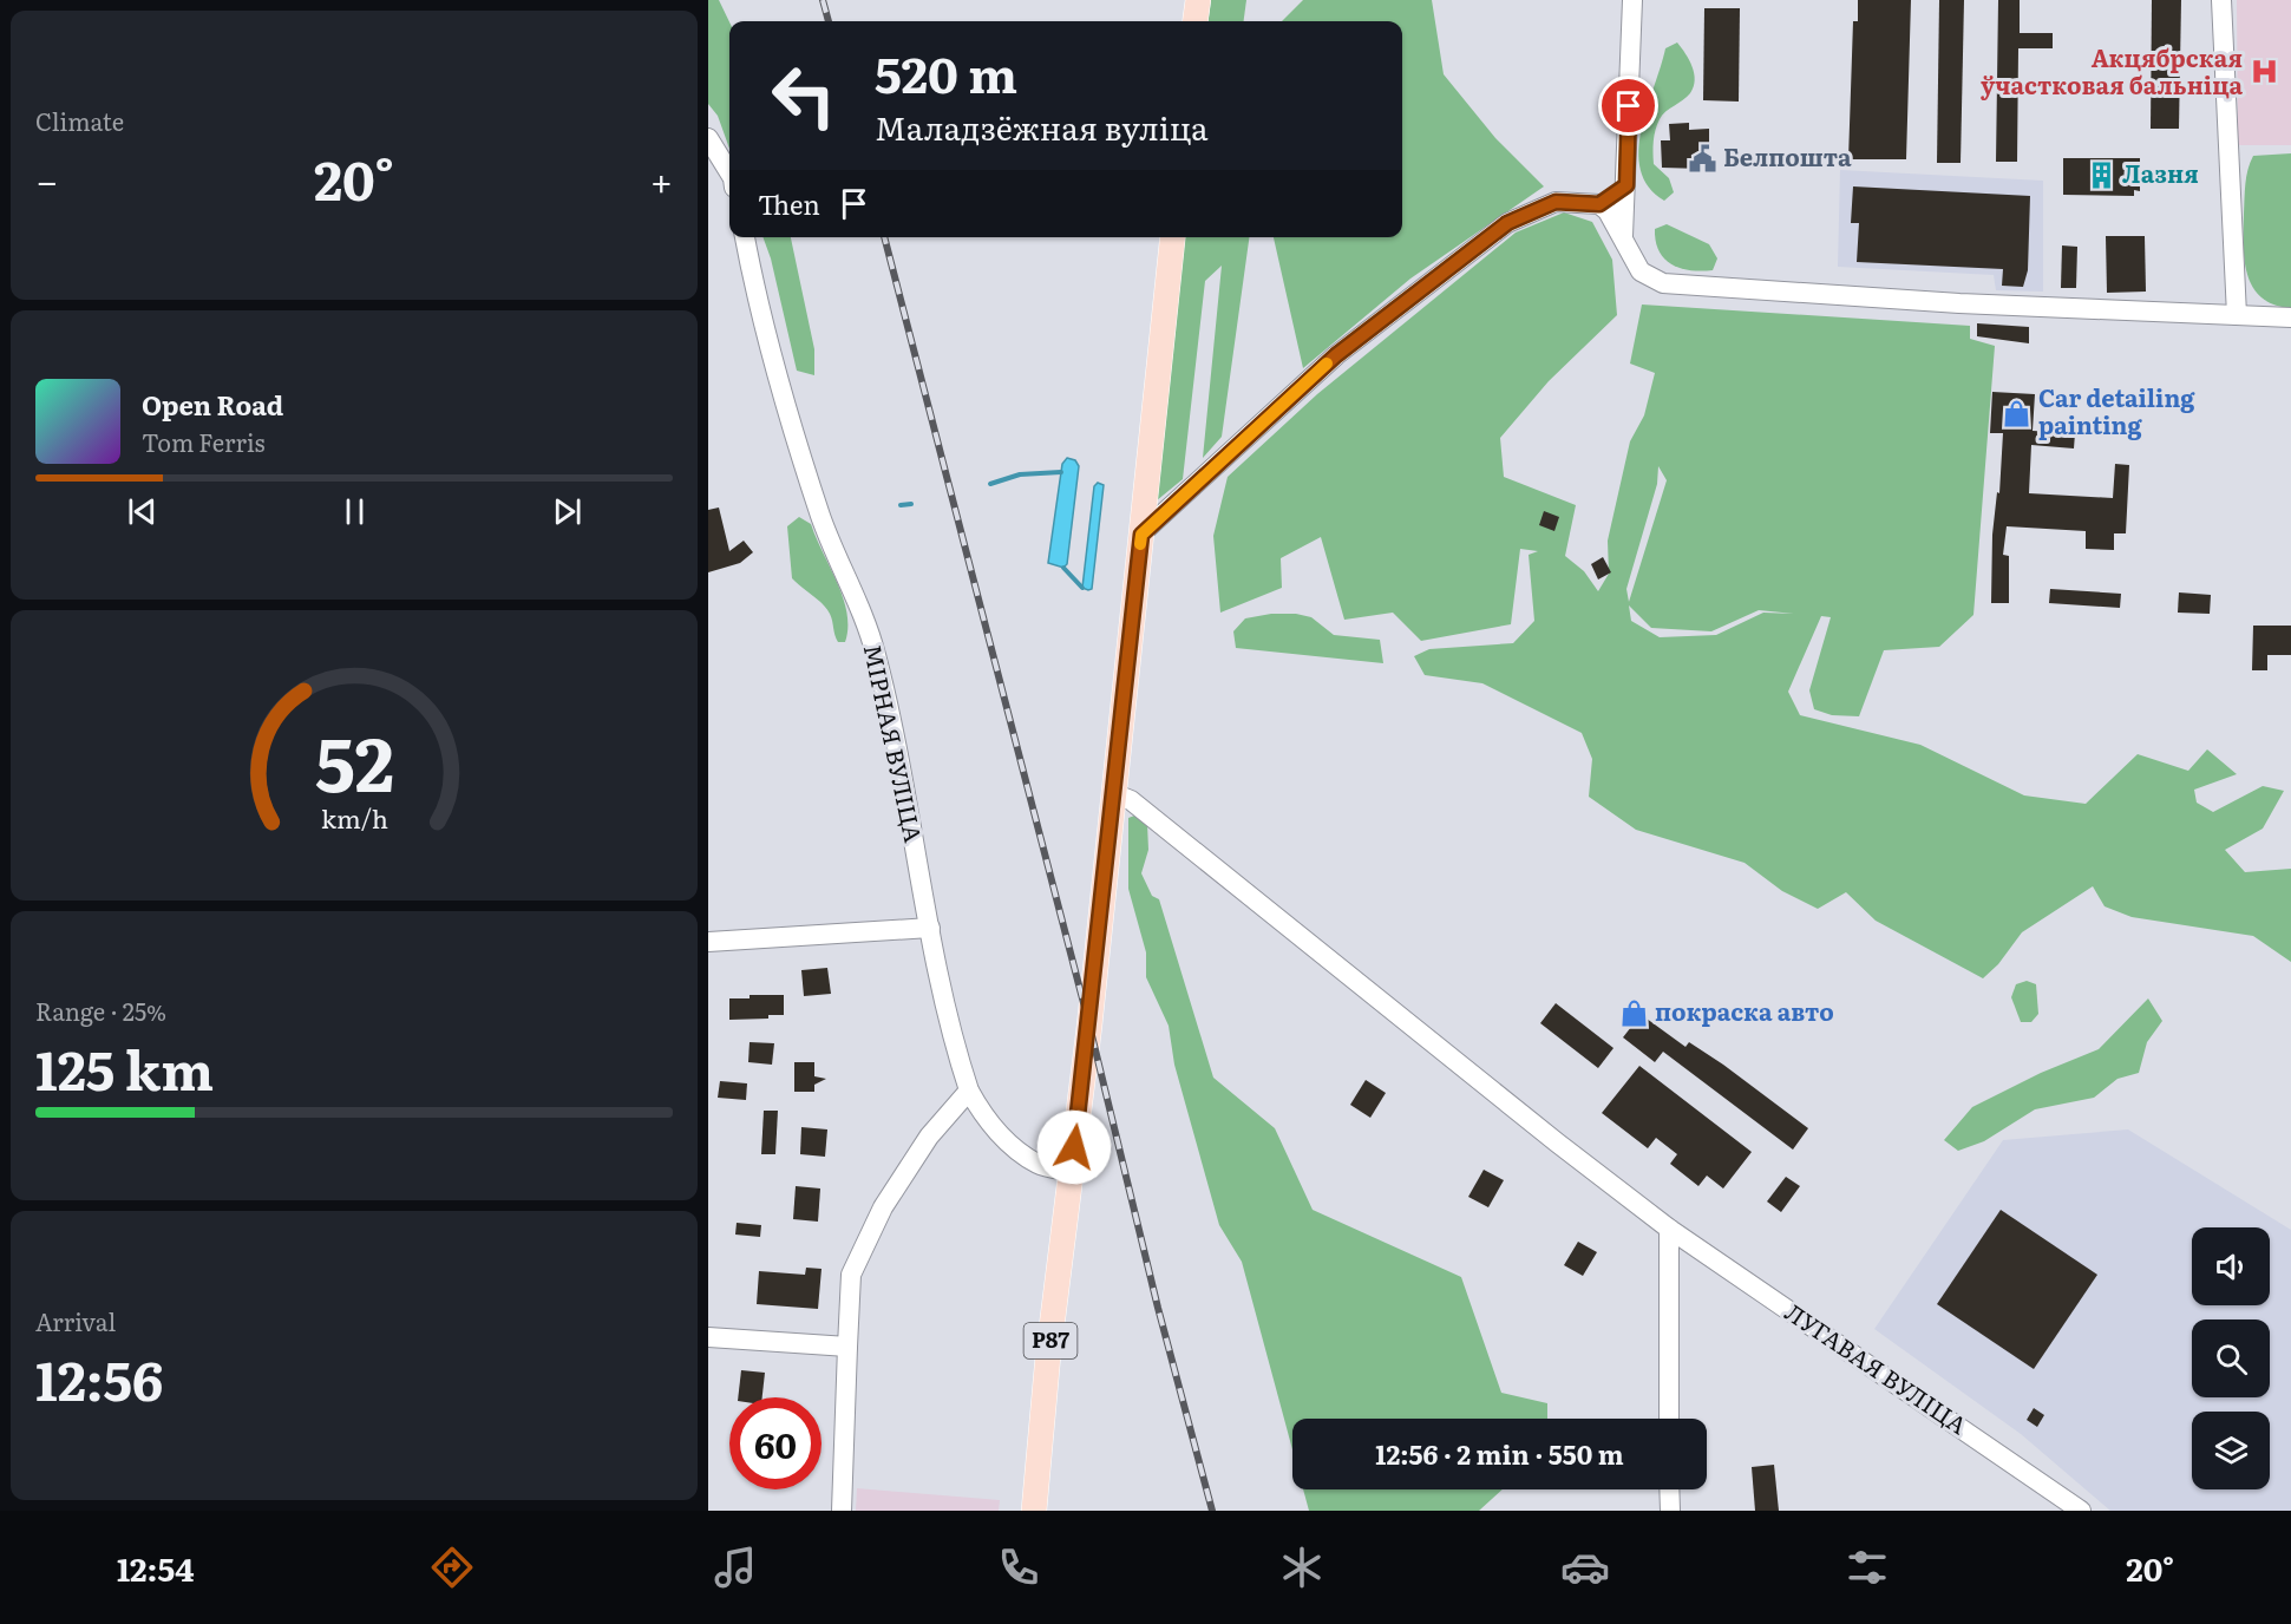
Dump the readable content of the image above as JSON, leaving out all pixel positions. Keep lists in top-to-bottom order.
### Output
{
  "streets": {
    "main road": ["Р87"],
    "street": ["МІРНАЯ ВУЛІЦА", "ЛУГАВАЯ ВУЛІЦА"]
  },
  "crossings": [
    ["МІРНАЯ ВУЛІЦА", "Р87"],
    ["Р87", "ЛУГАВАЯ ВУЛІЦА"]
  ],
  "places": {
    "hospital": ["Акцябрская ўчастковая бальніца"],
    "public building": ["Белпошта"],
    "building": ["Лазня"],
    "shop": ["Car detailing painting", "покраска авто"]
  },
  "page": {
    "tile": [
      "Climate",
      ["Range · 25%", "125 km"],
      ["Arrival", "12:56"]
    ],
    "turn": ["520 m", "Маладзёжная вуліца"],
    "heat": ["−", "20°", "+"],
    "then": "Then",
    "song": ["Open Road", "Tom Ferris"],
    "limit": "60",
    "trip": "12:56 · 2 min · 550 m",
    "tabs": ["12:54", "20°"],
    "gauge": ["52", "km/h"]
  }
}
